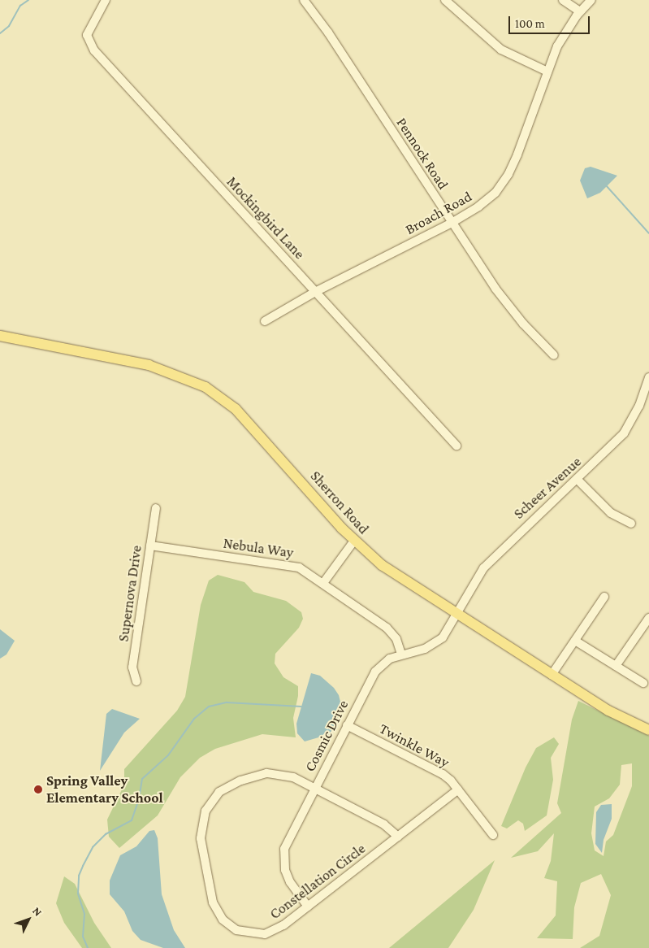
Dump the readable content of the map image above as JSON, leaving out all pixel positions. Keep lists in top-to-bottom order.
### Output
{
  "streets": {
    "main road": ["Sherron Road"],
    "street": [
      "Pennock Road",
      "Broach Road",
      "Mockingbird Lane",
      "Scheer Avenue",
      "Nebula Way",
      "Supernova Drive",
      "Cosmic Drive",
      "Twinkle Way",
      "Constellation Circle"
    ]
  },
  "crossings": [
    ["Pennock Road", "Broach Road"],
    ["Broach Road", "Mockingbird Lane"],
    ["Scheer Avenue", "Sherron Road"],
    ["Scheer Avenue", "Cosmic Drive"],
    ["Sherron Road", "Cosmic Drive"],
    ["Nebula Way", "Supernova Drive"],
    ["Nebula Way", "Cosmic Drive"],
    ["Cosmic Drive", "Twinkle Way"],
    ["Cosmic Drive", "Constellation Circle"],
    ["Twinkle Way", "Constellation Circle"]
  ],
  "places": ["Spring Valley Elementary School"],
  "scale_bar": "100 m",
  "north": "top right"
}
